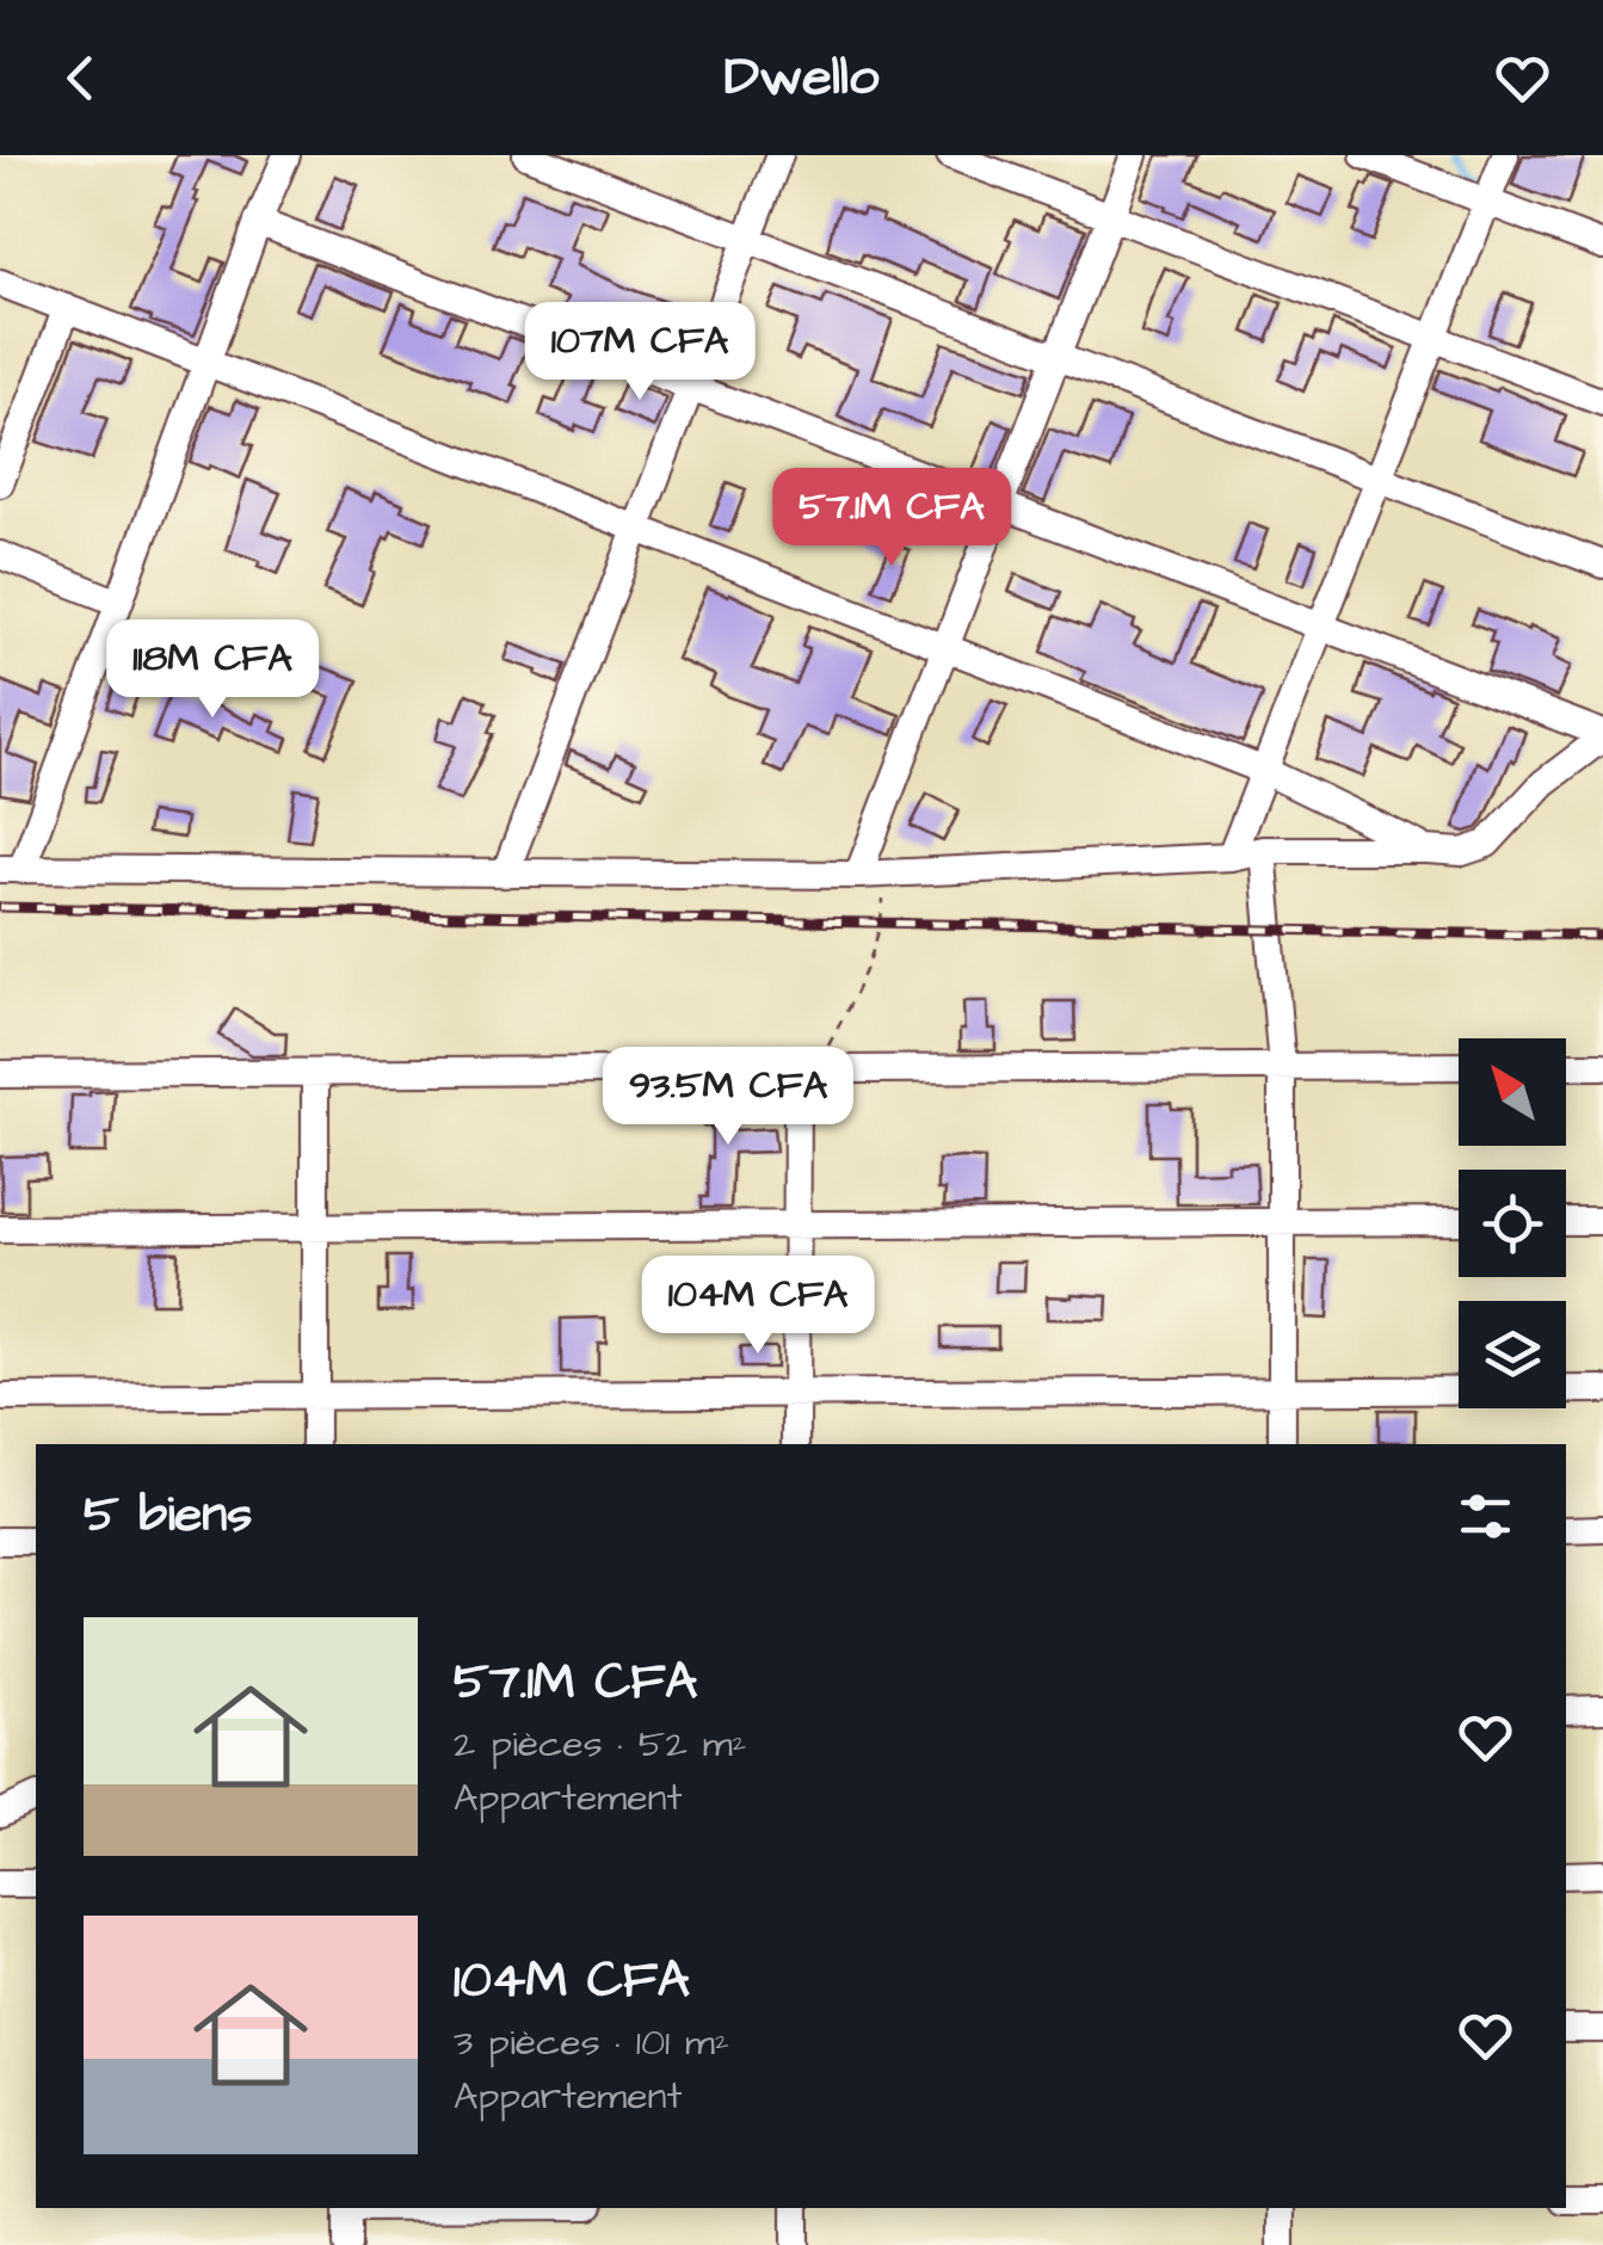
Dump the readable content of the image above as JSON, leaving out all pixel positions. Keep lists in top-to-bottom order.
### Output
{
  "north": "top left",
  "page": {
    "header": "Dwello",
    "price": [
      "107M CFA",
      "57.1M CFA",
      "118M CFA",
      "93.5M CFA",
      "104M CFA"
    ],
    "heading": "5 biens",
    "list": [
      {
        "name": "57.1M CFA",
        "note": "2 pièces · 52 m² · Appartement"
      },
      {
        "name": "104M CFA",
        "note": "3 pièces · 101 m² · Appartement"
      }
    ]
  }
}
